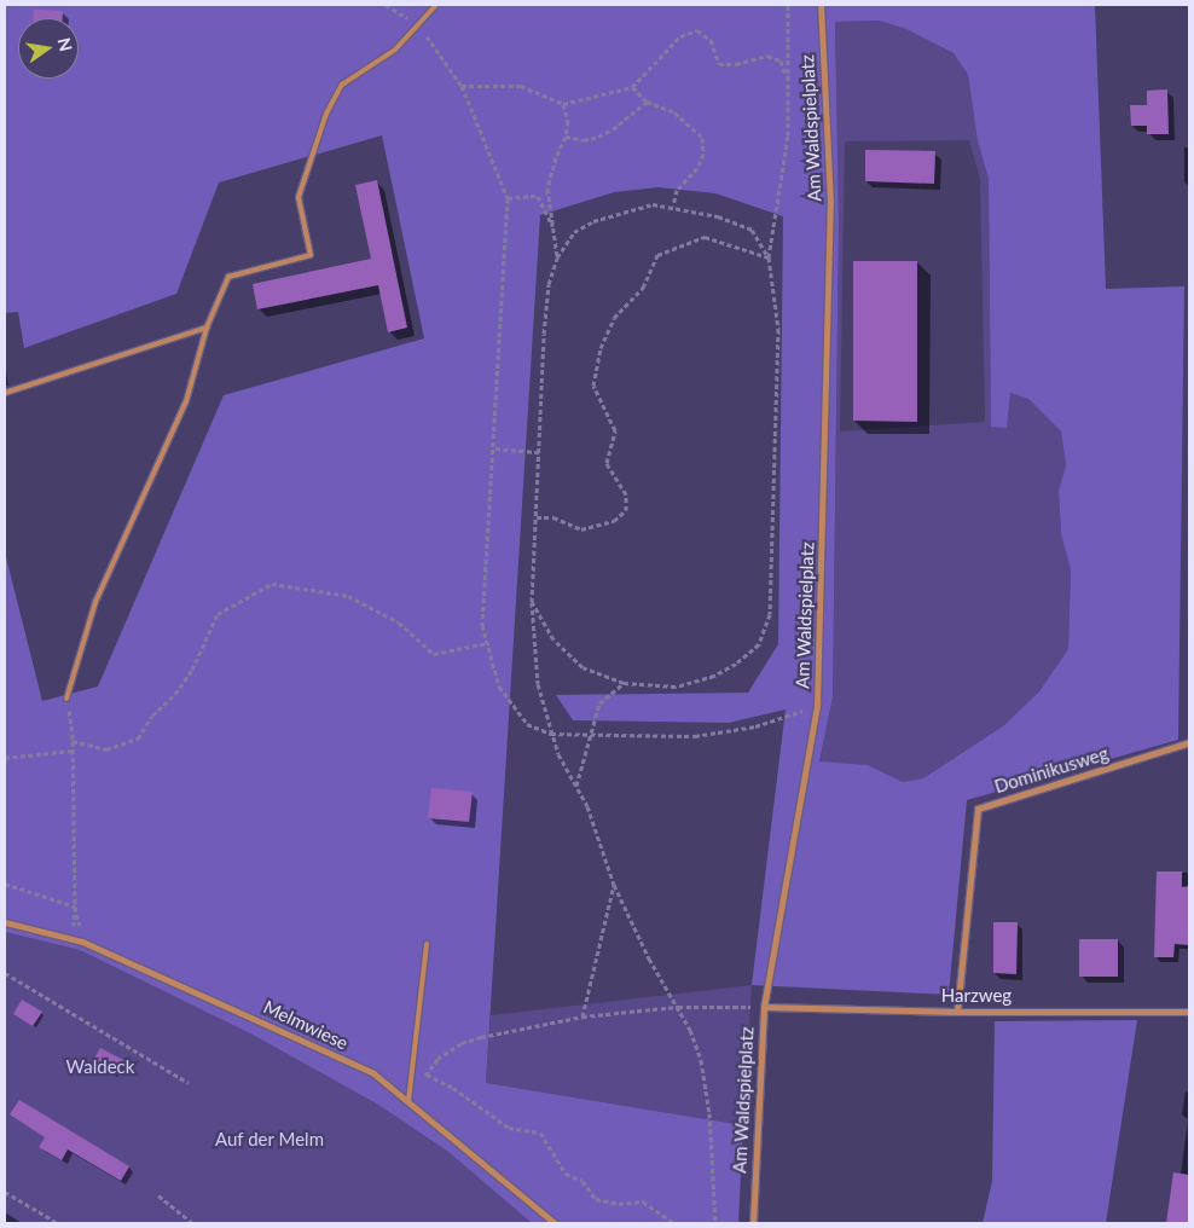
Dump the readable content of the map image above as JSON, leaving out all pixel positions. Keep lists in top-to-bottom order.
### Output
{
  "streets": {
    "street": [
      "Am Waldspielplatz",
      "Dominikusweg",
      "Harzweg",
      "Melmwiese"
    ]
  },
  "crossings": [
    ["Am Waldspielplatz", "Harzweg"],
    ["Dominikusweg", "Harzweg"]
  ],
  "parks": ["Waldeck", "Auf der Melm"],
  "north": "right"
}
